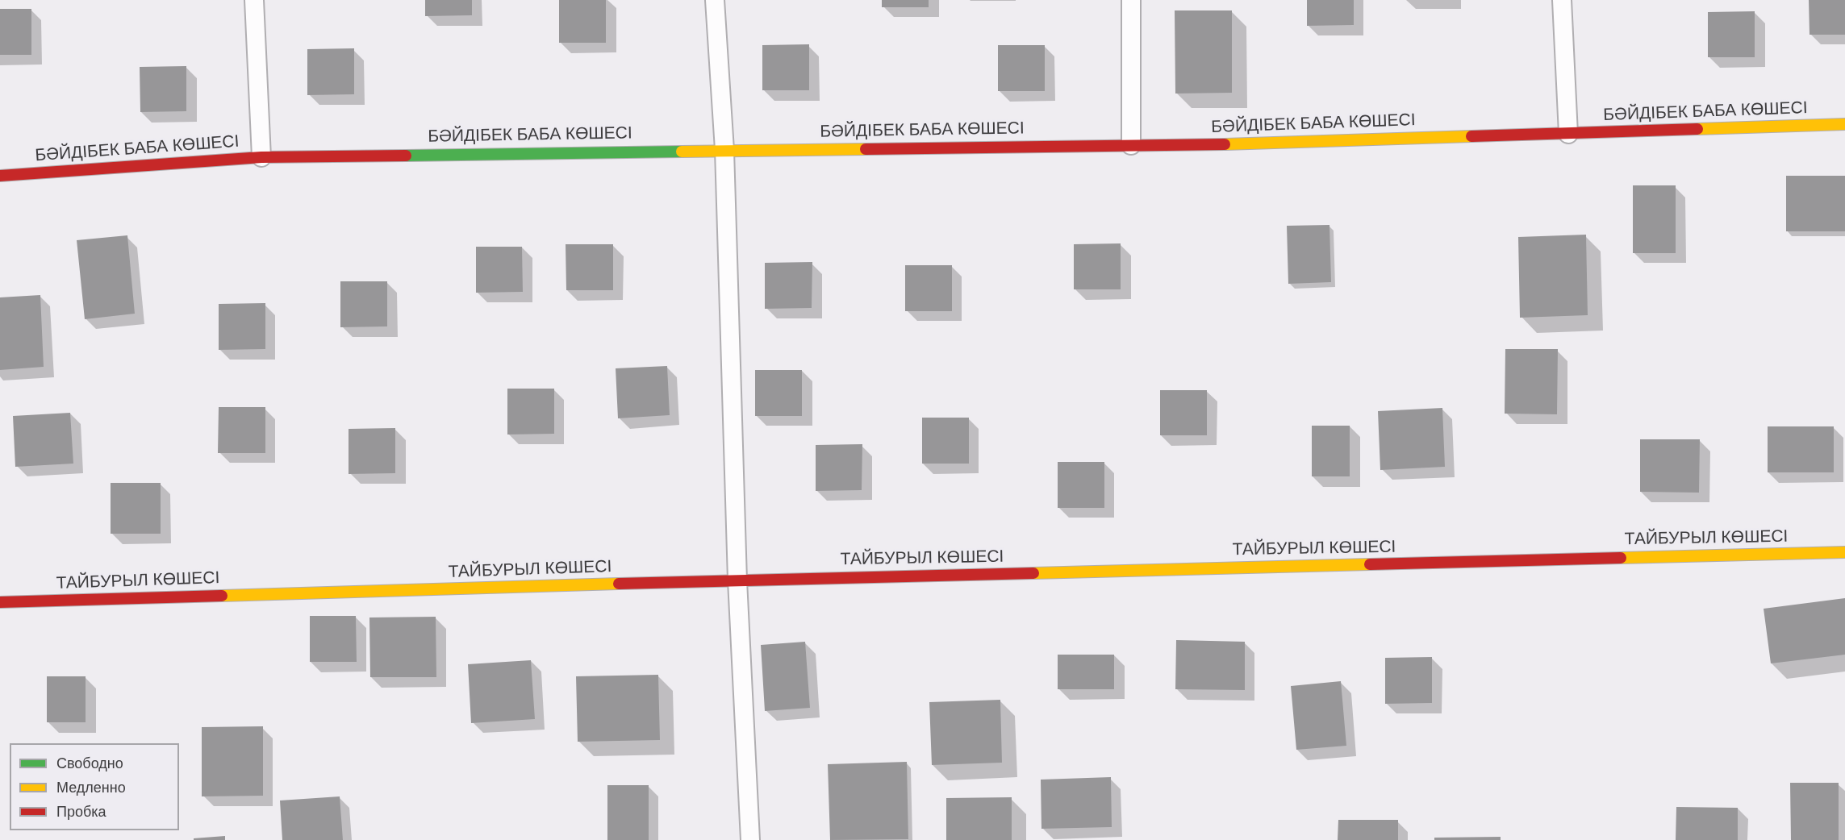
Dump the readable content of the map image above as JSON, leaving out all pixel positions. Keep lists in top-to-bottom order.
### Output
{
  "streets": {
    "street": ["БӘЙДІБЕК БАБА КӨШЕСІ", "ТАЙБУРЫЛ КӨШЕСІ"]
  },
  "legend": ["Свободно", "Медленно", "Пробка"]
}
